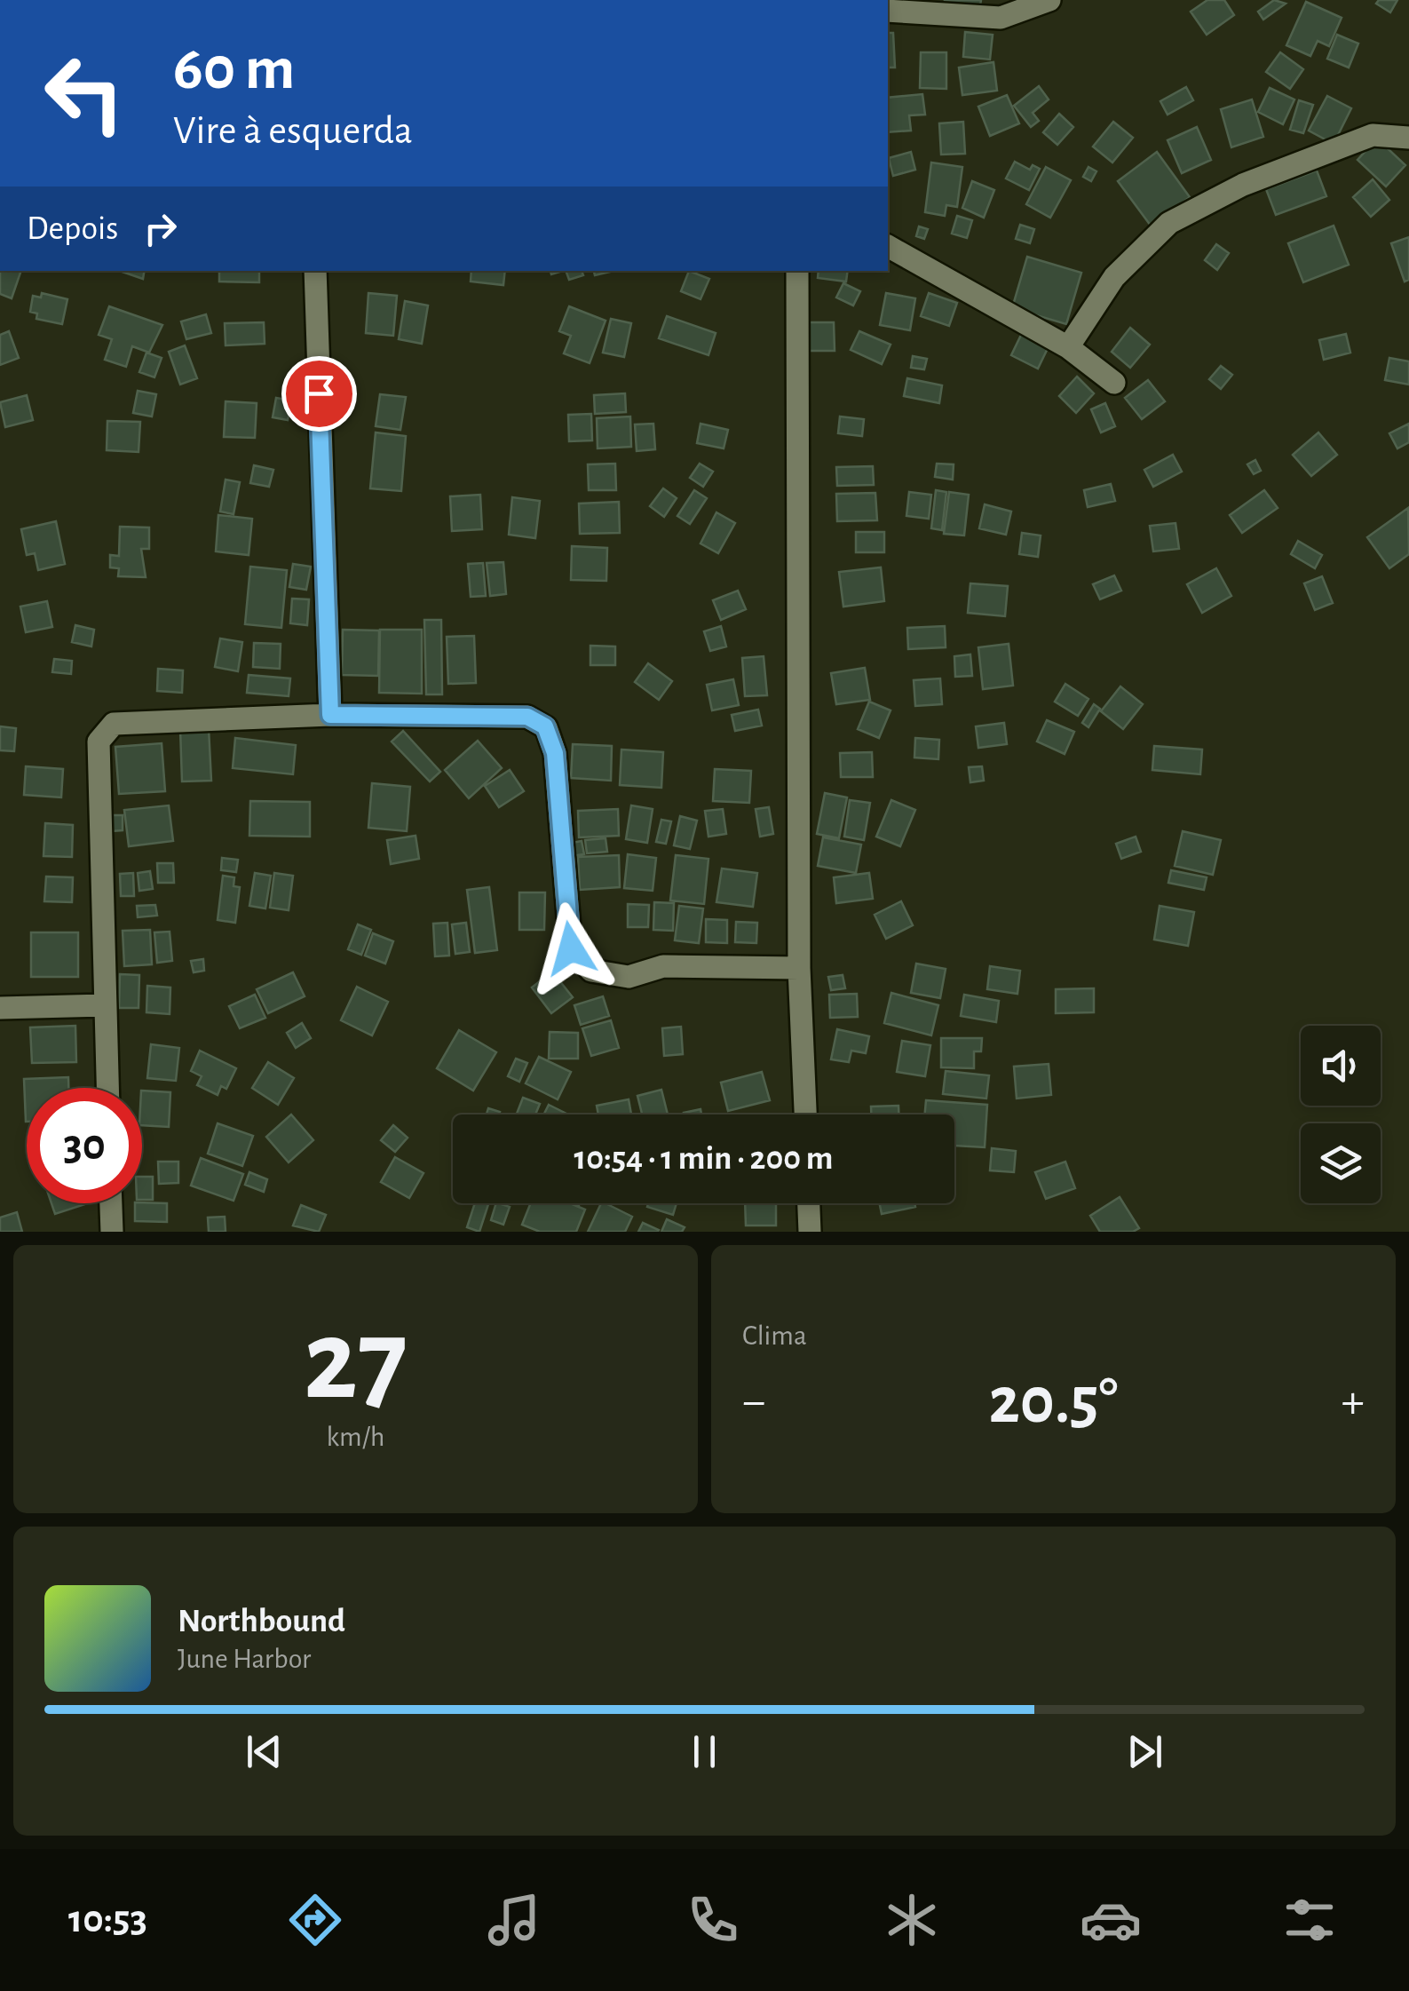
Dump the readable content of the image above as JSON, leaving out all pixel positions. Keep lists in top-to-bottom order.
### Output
{
  "page": {
    "turn": ["60 m", "Vire à esquerda"],
    "then": "Depois",
    "limit": "30",
    "trip": "10:54 · 1 min · 200 m",
    "tile": [
      ["27", "km/h"],
      "Clima"
    ],
    "heat": ["−", "20.5°", "+"],
    "song": ["Northbound", "June Harbor"],
    "tabs": "10:53"
  }
}
